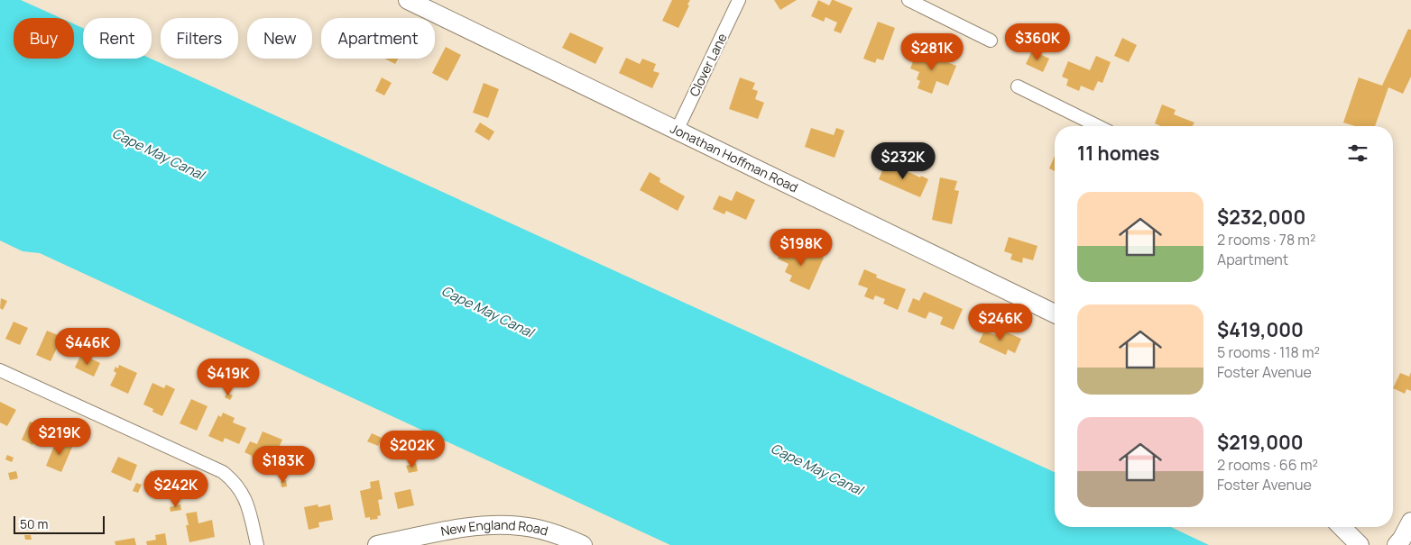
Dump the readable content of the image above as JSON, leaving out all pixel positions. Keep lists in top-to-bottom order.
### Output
{
  "streets": {
    "street": ["Clover Lane", "Jonathan Hoffman Road", "New England Road"]
  },
  "crossings": [
    ["Clover Lane", "Jonathan Hoffman Road"]
  ],
  "water": ["Cape May Canal"],
  "scale_bar": "50 m",
  "page": {
    "chip": [
      "Buy",
      "Rent",
      "Filters",
      "New",
      "Apartment"
    ],
    "price": [
      "$360K",
      "$281K",
      "$232K",
      "$198K",
      "$246K",
      "$446K",
      "$419K",
      "$219K",
      "$202K",
      "$183K",
      "$242K"
    ],
    "heading": "11 homes",
    "list": [
      {
        "name": "$232,000",
        "note": "2 rooms · 78 m² · Apartment"
      },
      {
        "name": "$419,000",
        "note": "5 rooms · 118 m² · Foster Avenue"
      },
      {
        "name": "$219,000",
        "note": "2 rooms · 66 m² · Foster Avenue"
      }
    ],
    "scale": "50 m"
  }
}
